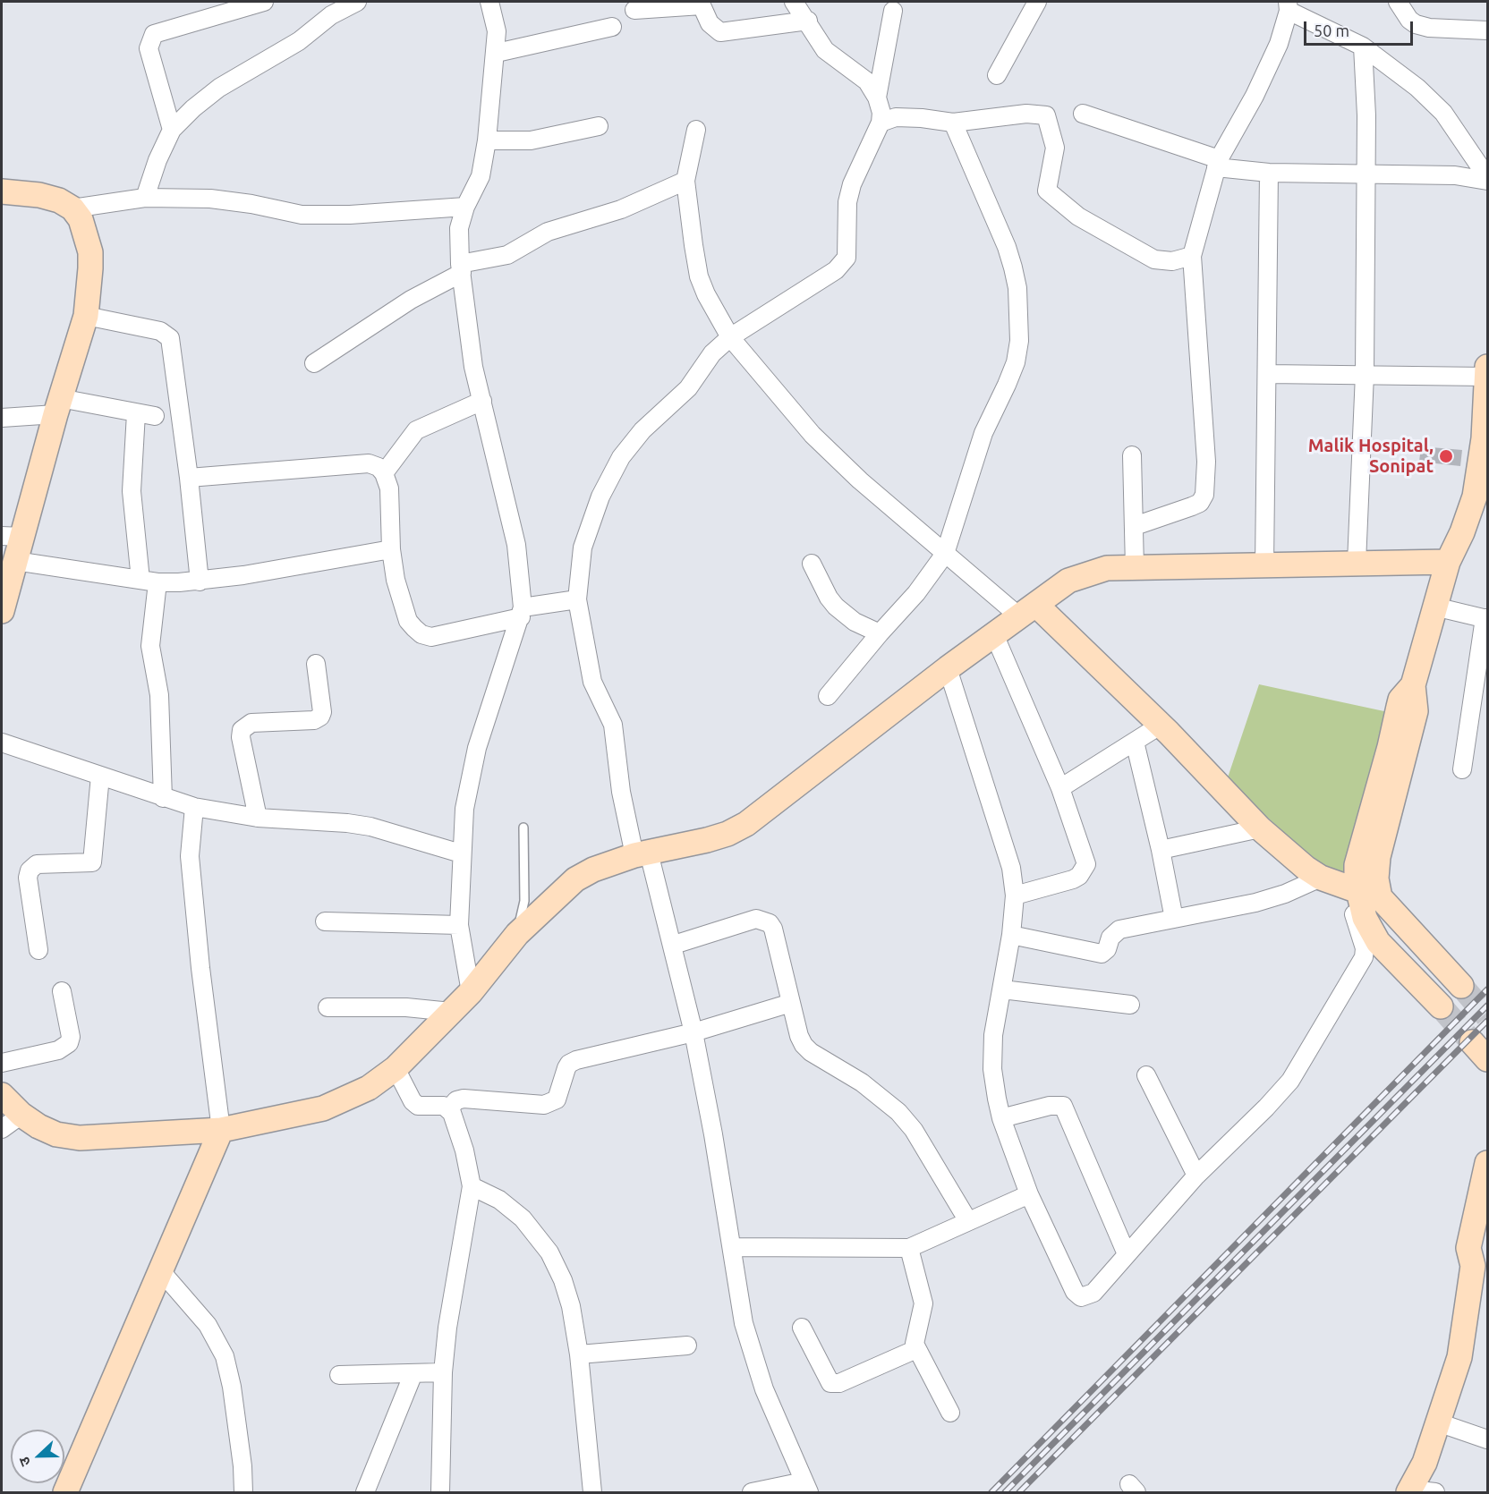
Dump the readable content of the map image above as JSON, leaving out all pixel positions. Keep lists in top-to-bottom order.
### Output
{
  "places": ["Malik Hospital, Sonipat"],
  "scale_bar": "50 m",
  "north": "left"
}
